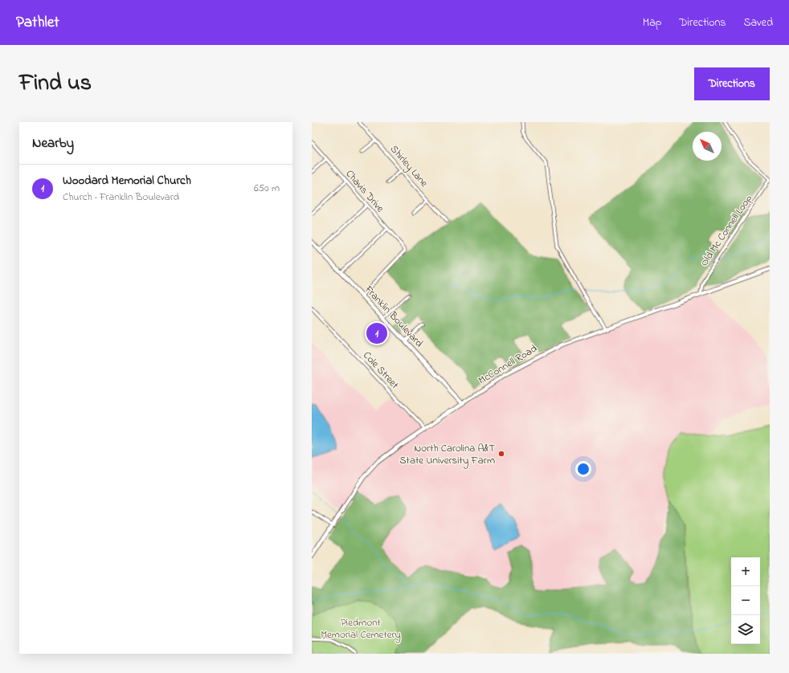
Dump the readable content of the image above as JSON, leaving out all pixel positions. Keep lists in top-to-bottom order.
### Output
{
  "streets": {
    "street": [
      "Shirley Lane",
      "Chavis Drive",
      "Old Mc Connell Loop",
      "Franklin Boulevard",
      "McConnell Road",
      "Cole Street"
    ]
  },
  "crossings": [
    ["Chavis Drive", "Franklin Boulevard"],
    ["Old Mc Connell Loop", "McConnell Road"],
    ["Franklin Boulevard", "McConnell Road"],
    ["McConnell Road", "Cole Street"]
  ],
  "parks": ["Piedmont Memorial Cemetery"],
  "places": ["North Carolina A&T State University Farm"],
  "north": "top left",
  "page": {
    "header": "Pathlet",
    "nav": ["Map", "Directions", "Saved"],
    "title": "Find us",
    "buttons": "Directions",
    "heading": "Nearby",
    "list": [
      {
        "mark": "1",
        "name": "Woodard Memorial Church",
        "note": "Church · Franklin Boulevard",
        "value": "650 m"
      }
    ],
    "pins": "1",
    "map_buttons": ["+", "−"]
  }
}
